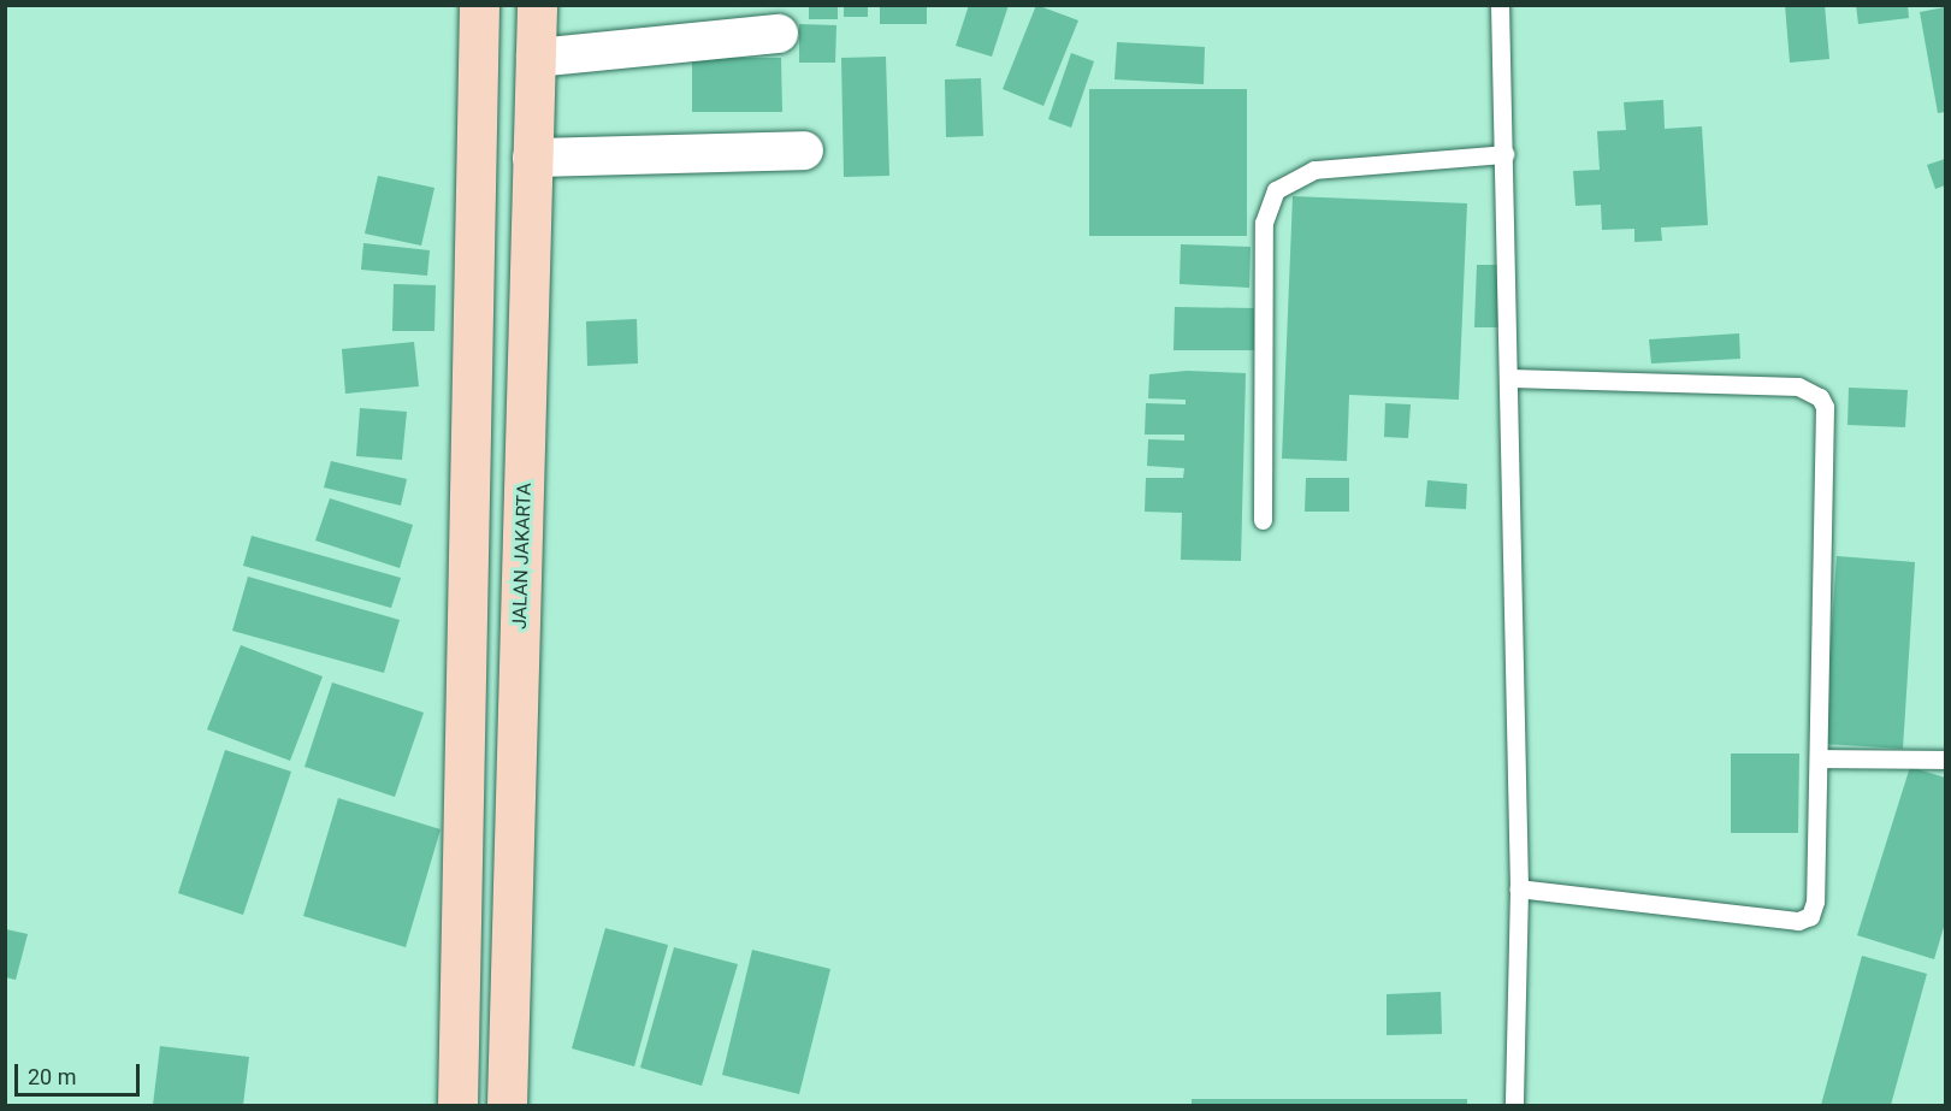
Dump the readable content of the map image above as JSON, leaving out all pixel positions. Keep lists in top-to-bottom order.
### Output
{
  "streets": {
    "main road": ["JALAN JAKARTA"]
  },
  "scale_bar": "20 m"
}
